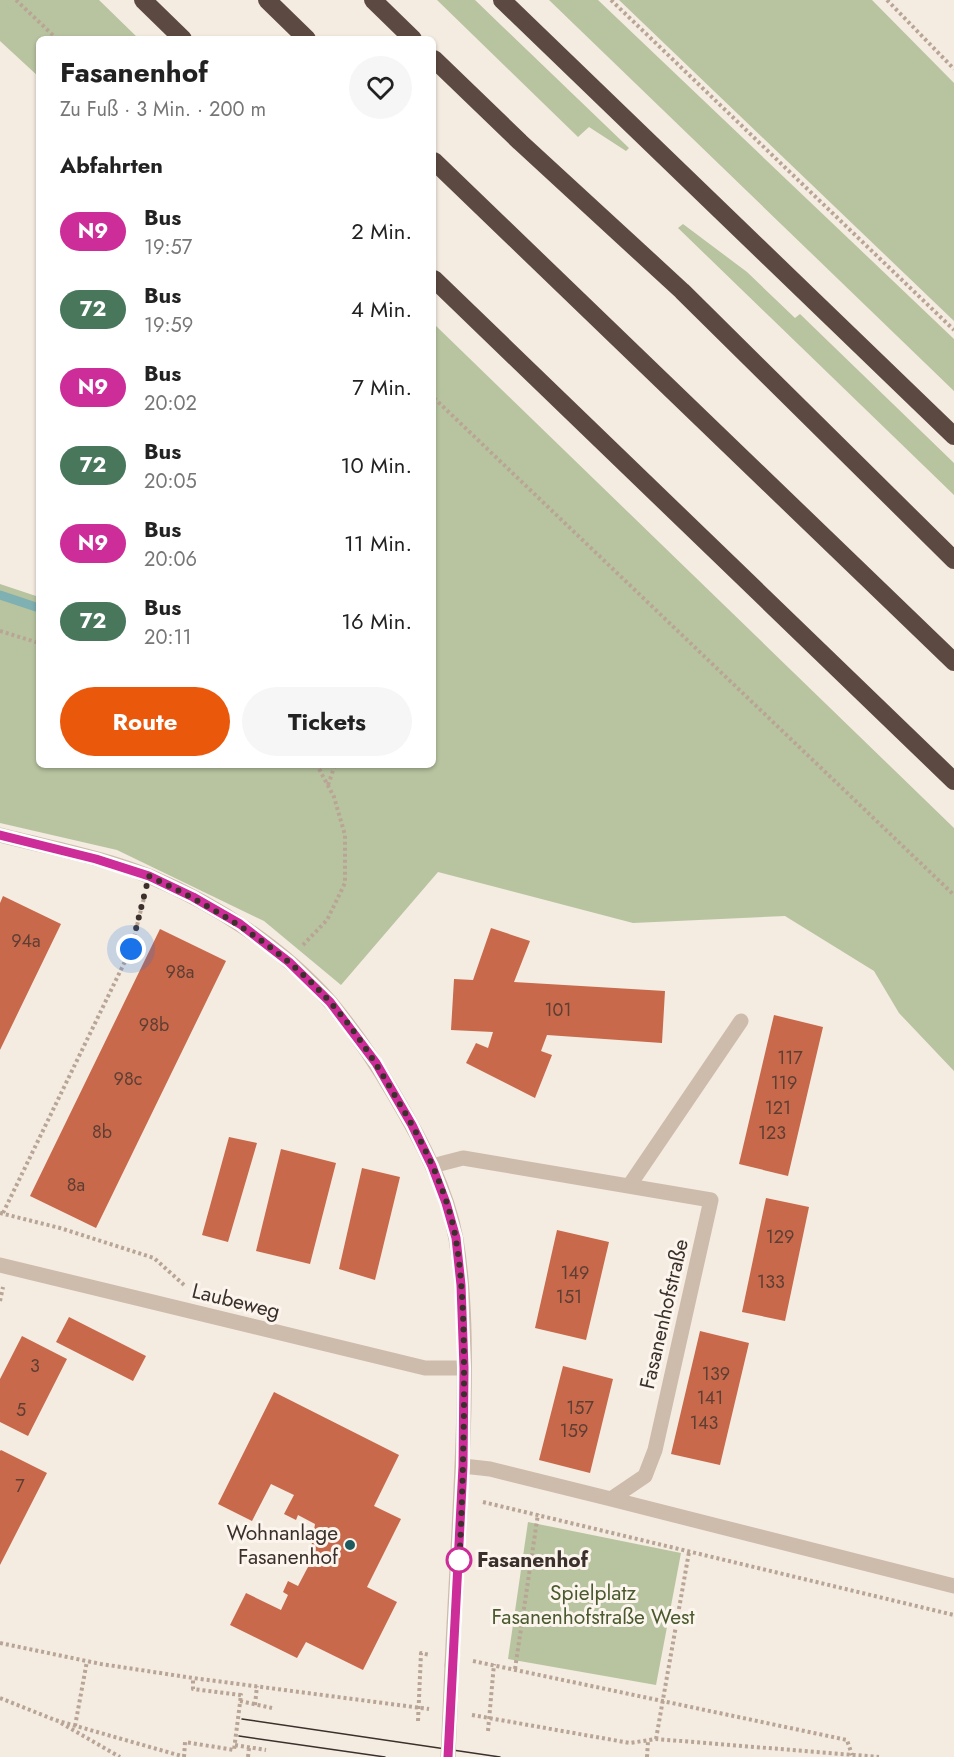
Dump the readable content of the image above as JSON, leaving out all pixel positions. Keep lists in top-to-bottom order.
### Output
{
  "streets": {
    "street": ["Laubeweg", "Fasanenhofstraße"]
  },
  "parks": ["Spielplatz Fasanenhofstraße West"],
  "places": ["Wohnanlage Fasanenhof", "Fasanenhof"],
  "lines": ["bus line N9"],
  "house_numbers": [
    "94a",
    "98a",
    "101",
    "98b",
    "117",
    "98c",
    "119",
    "121",
    "8b",
    "123",
    "8a",
    "129",
    "149",
    "133",
    "151",
    "3",
    "139",
    "141",
    "157",
    "5",
    "143",
    "159",
    "7"
  ],
  "page": {
    "heading": [
      ["Fasanenhof", "Zu Fuß · 3 Min. · 200 m"],
      "Abfahrten"
    ],
    "list": [
      {
        "mark": "N9",
        "name": "Bus",
        "note": "19:57",
        "value": "2 Min."
      },
      {
        "mark": "72",
        "name": "Bus",
        "note": "19:59",
        "value": "4 Min."
      },
      {
        "mark": "N9",
        "name": "Bus",
        "note": "20:02",
        "value": "7 Min."
      },
      {
        "mark": "72",
        "name": "Bus",
        "note": "20:05",
        "value": "10 Min."
      },
      {
        "mark": "N9",
        "name": "Bus",
        "note": "20:06",
        "value": "11 Min."
      },
      {
        "mark": "72",
        "name": "Bus",
        "note": "20:11",
        "value": "16 Min."
      }
    ],
    "buttons": ["Route", "Tickets"]
  }
}
